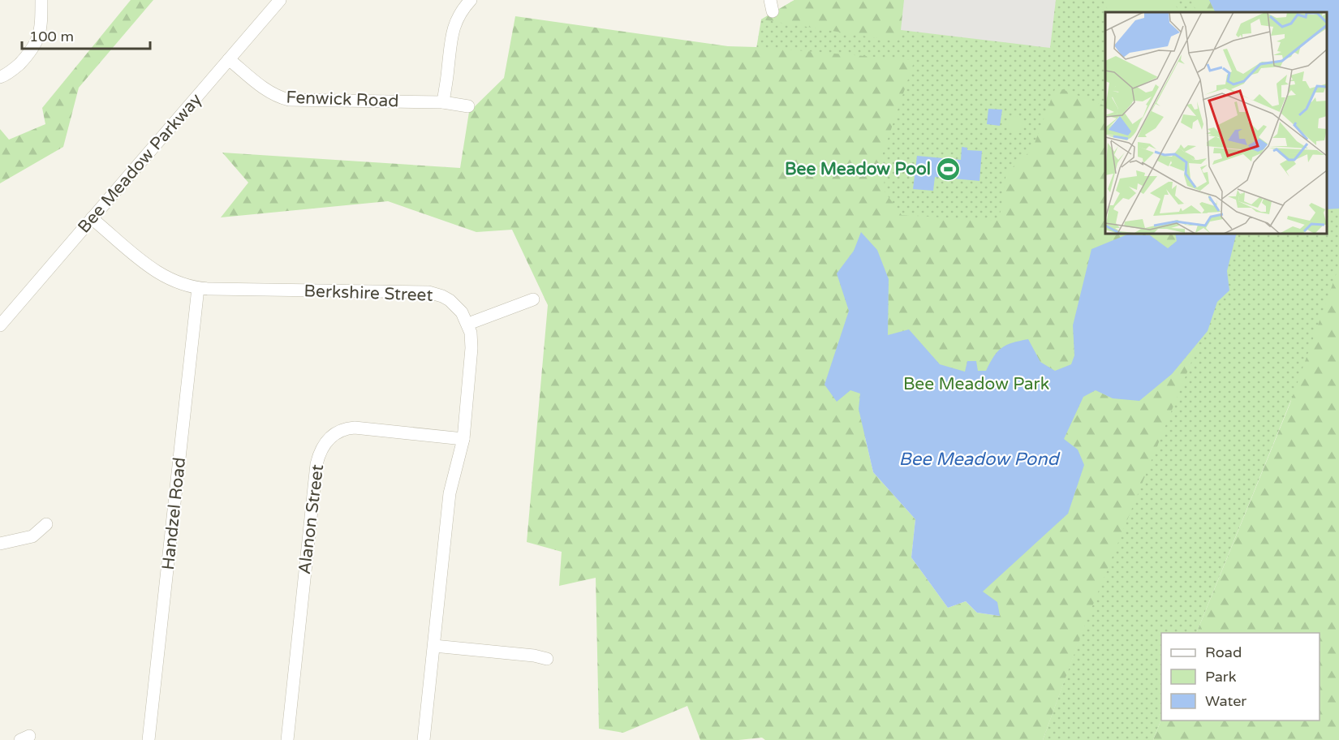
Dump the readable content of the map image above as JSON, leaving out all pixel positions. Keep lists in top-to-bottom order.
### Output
{
  "streets": {
    "street": [
      "Fenwick Road",
      "Bee Meadow Parkway",
      "Berkshire Street",
      "Handzel Road",
      "Alanon Street"
    ]
  },
  "crossings": [
    ["Fenwick Road", "Bee Meadow Parkway"],
    ["Bee Meadow Parkway", "Berkshire Street"],
    ["Berkshire Street", "Handzel Road"],
    ["Berkshire Street", "Alanon Street"]
  ],
  "water": ["Bee Meadow Pond"],
  "parks": ["Bee Meadow Park"],
  "places": {
    "sports": ["Bee Meadow Pool"]
  },
  "legend": ["Road", "Park", "Water"],
  "scale_bar": "100 m"
}
